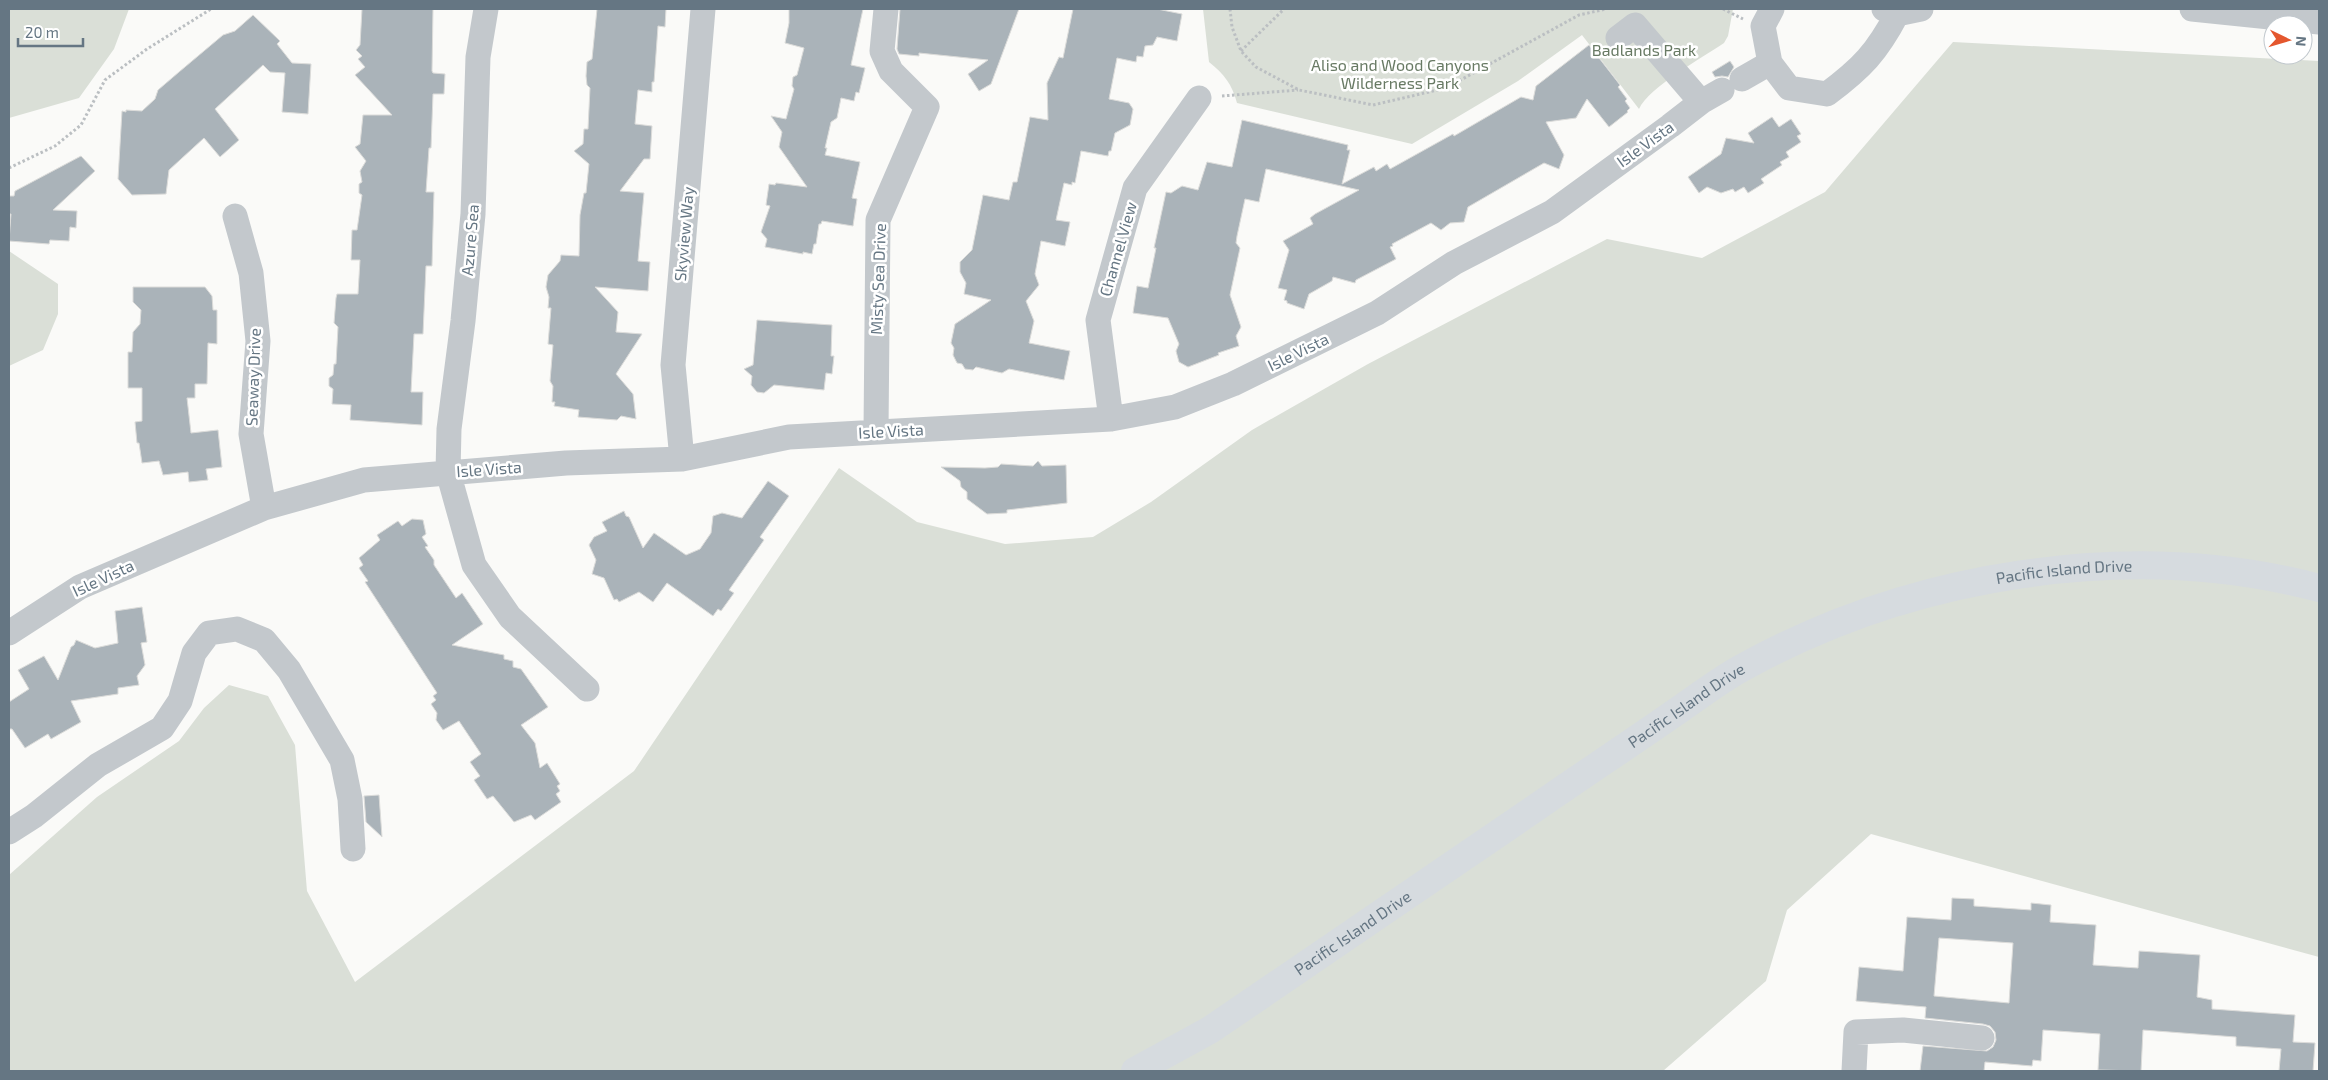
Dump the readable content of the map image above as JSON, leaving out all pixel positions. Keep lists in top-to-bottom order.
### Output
{
  "streets": {
    "main road": ["Pacific Island Drive"],
    "street": [
      "Isle Vista",
      "Skyview Way",
      "Azure Sea",
      "Channel View",
      "Misty Sea Drive",
      "Seaway Drive"
    ]
  },
  "crossings": [
    ["Isle Vista", "Skyview Way"],
    ["Isle Vista", "Azure Sea"],
    ["Isle Vista", "Channel View"],
    ["Isle Vista", "Misty Sea Drive"],
    ["Isle Vista", "Seaway Drive"]
  ],
  "parks": ["Badlands Park", "Aliso and Wood Canyons Wilderness Park"],
  "scale_bar": "20 m",
  "north": "right"
}
